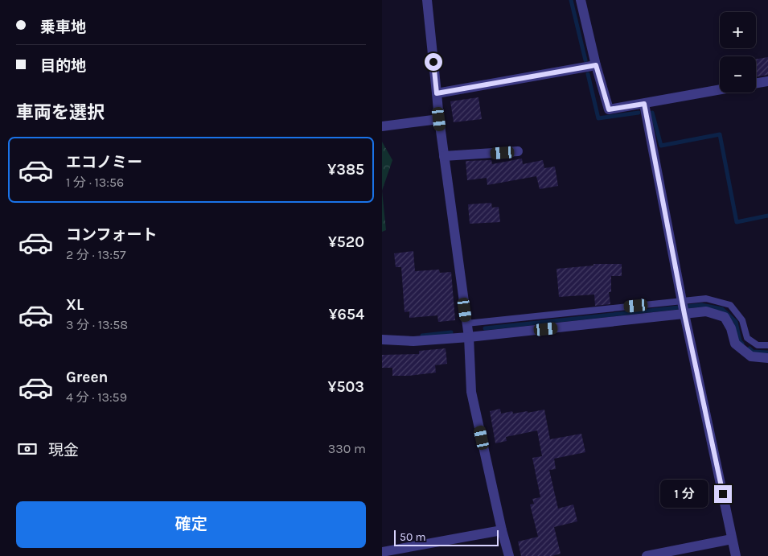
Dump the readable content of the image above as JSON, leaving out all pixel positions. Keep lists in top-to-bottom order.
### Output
{
  "scale_bar": "50 m",
  "page": {
    "banner": ["乗車地", "目的地"],
    "map_buttons": ["+", "−"],
    "heading": "車両を選択",
    "list": [
      {
        "name": "エコノミー",
        "note": "1 分 · 13:56",
        "value": "¥385"
      },
      {
        "name": "コンフォート",
        "note": "2 分 · 13:57",
        "value": "¥520"
      },
      {
        "name": "XL",
        "note": "3 分 · 13:58",
        "value": "¥654"
      },
      {
        "name": "Green",
        "note": "4 分 · 13:59",
        "value": "¥503"
      }
    ],
    "pay": ["現金", "330 m"],
    "bubble": "1 分",
    "buttons": "確定",
    "scale": "50 m"
  }
}
